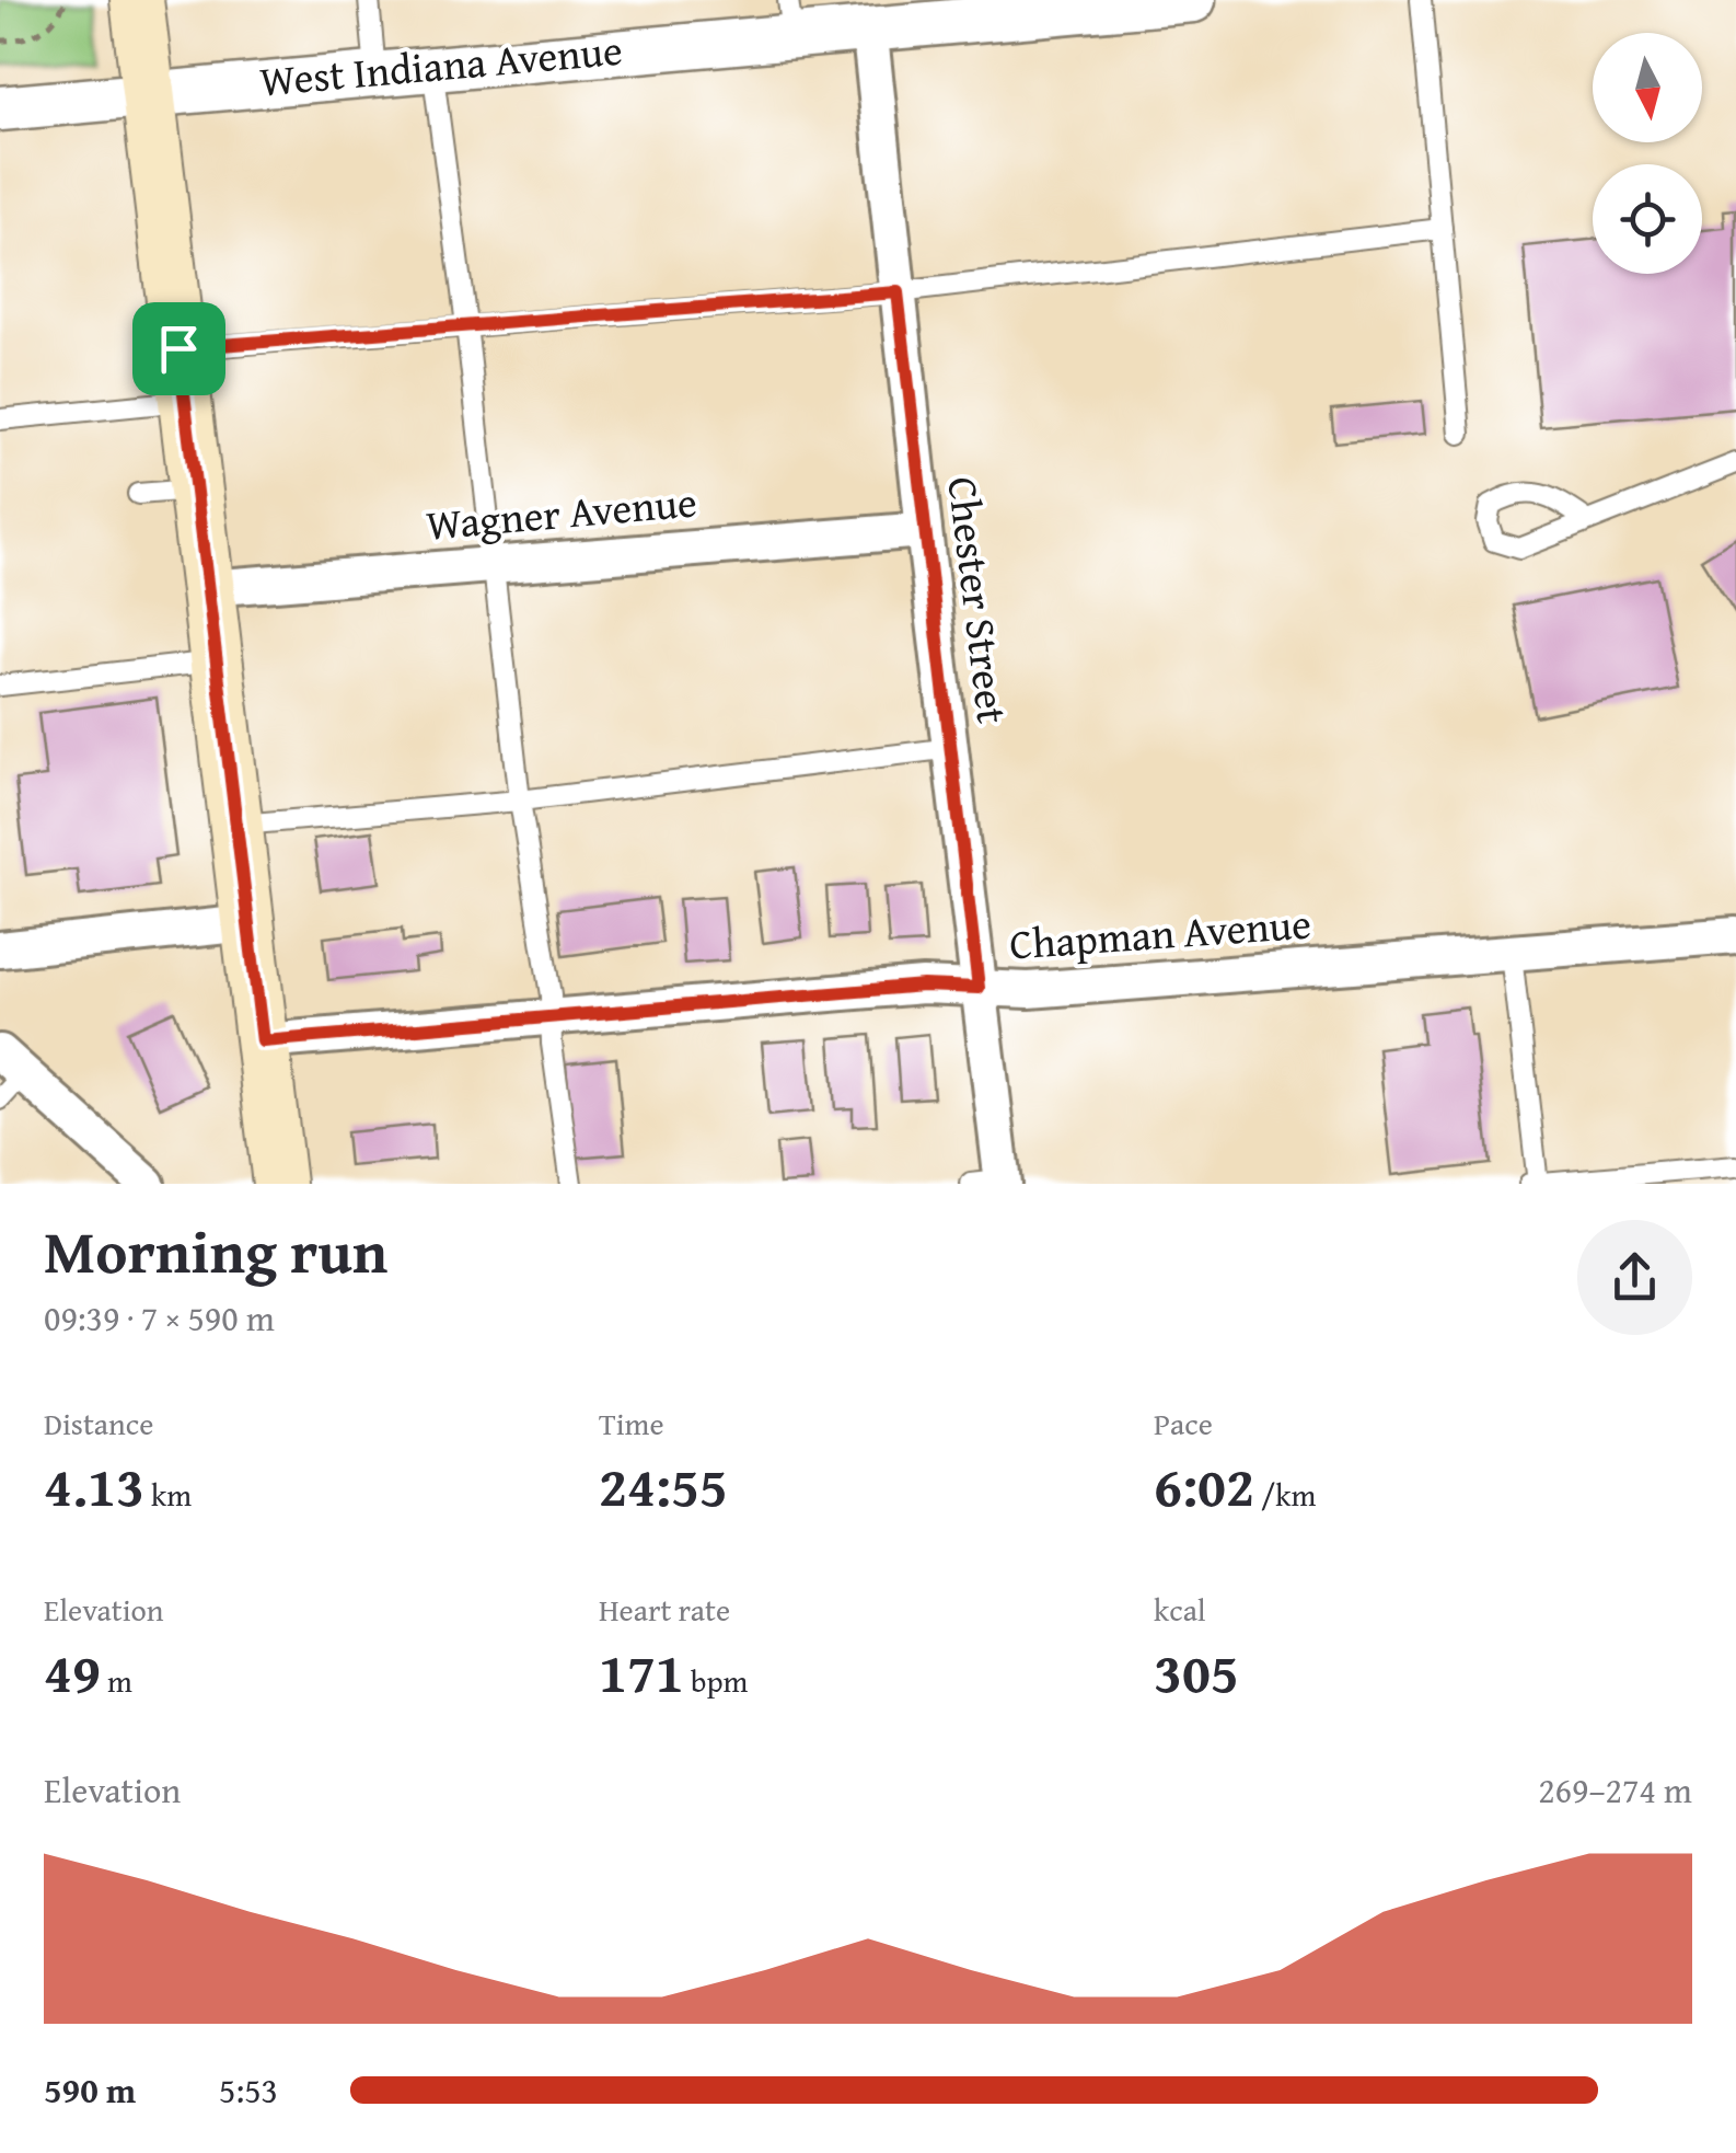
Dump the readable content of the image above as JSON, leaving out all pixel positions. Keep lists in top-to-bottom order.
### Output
{
  "streets": {
    "street": [
      "West Indiana Avenue",
      "Wagner Avenue",
      "Chester Street",
      "Chapman Avenue"
    ]
  },
  "crossings": [
    ["West Indiana Avenue", "Chester Street"],
    ["Wagner Avenue", "Chester Street"],
    ["Chester Street", "Chapman Avenue"]
  ],
  "north": "bottom",
  "page": {
    "heading": ["Morning run", "09:39 · 7 × 590 m"],
    "stats": [
      ["Distance", "4.13 km"],
      ["Time", "24:55"],
      ["Pace", "6:02 /km"],
      ["Elevation", "49 m"],
      ["Heart rate", "171 bpm"],
      ["kcal", "305"]
    ],
    "chart": ["Elevation", "269–274 m"],
    "list": [
      {
        "name": "590 m",
        "note": "5:53"
      }
    ]
  }
}
